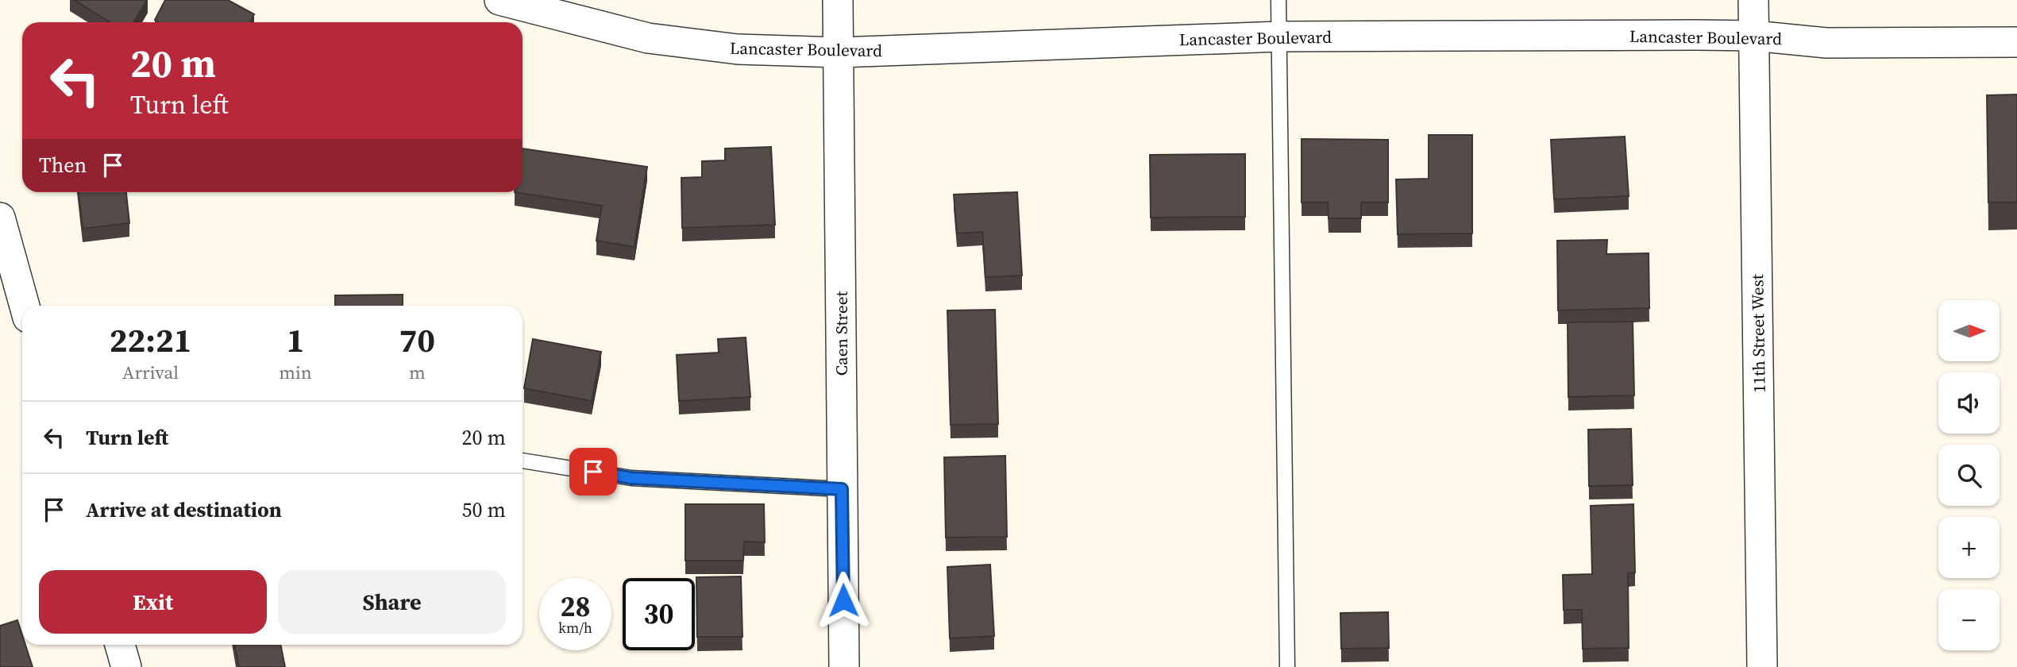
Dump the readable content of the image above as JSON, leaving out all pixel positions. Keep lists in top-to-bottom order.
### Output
{
  "streets": {
    "street": ["Lancaster Boulevard", "Caen Street", "11th Street West"]
  },
  "crossings": [
    ["Lancaster Boulevard", "Caen Street"],
    ["Lancaster Boulevard", "11th Street West"]
  ],
  "north": "right",
  "page": {
    "turn": ["20 m", "Turn left"],
    "then": "Then",
    "map_buttons": ["+", "−"],
    "eta": [
      "22:21",
      "Arrival",
      "1",
      "min",
      "70",
      "m"
    ],
    "list": [
      {
        "name": "Turn left",
        "value": "20 m"
      },
      {
        "name": "Arrive at destination",
        "value": "50 m"
      }
    ],
    "buttons": ["Exit", "Share"],
    "speed": "28 km/h",
    "limit": "30"
  }
}
